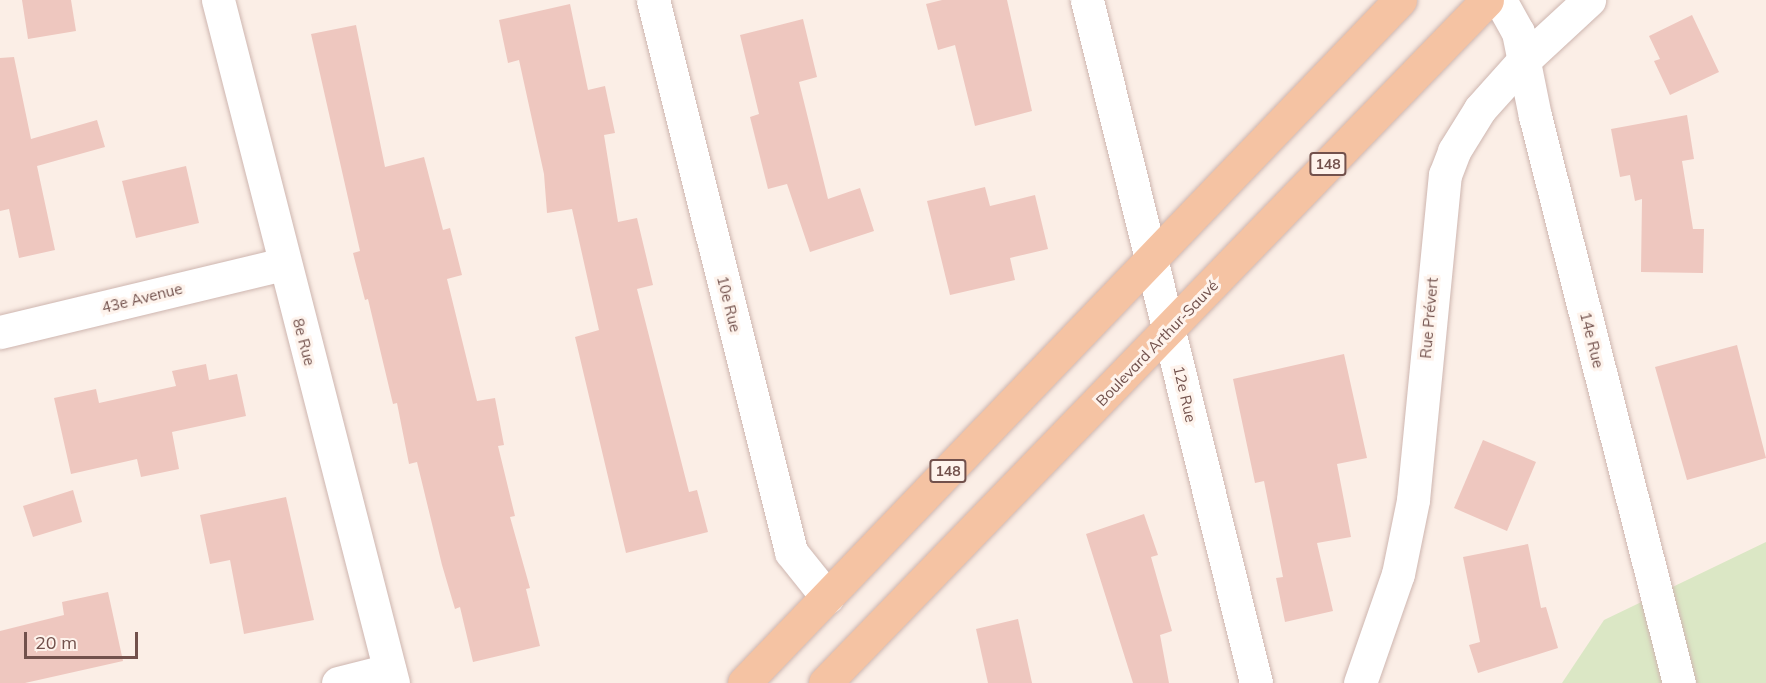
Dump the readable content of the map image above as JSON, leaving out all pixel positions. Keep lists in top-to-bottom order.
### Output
{
  "streets": {
    "main road": ["148", "Boulevard Arthur-Sauvé"],
    "street": [
      "43e Avenue",
      "10e Rue",
      "Rue Prévert",
      "14e Rue",
      "8e Rue",
      "12e Rue"
    ]
  },
  "crossings": [
    ["148", "10e Rue"],
    ["148", "12e Rue"],
    ["43e Avenue", "8e Rue"],
    ["Rue Prévert", "14e Rue"],
    ["Boulevard Arthur-Sauvé", "12e Rue"]
  ],
  "scale_bar": "20 m"
}
